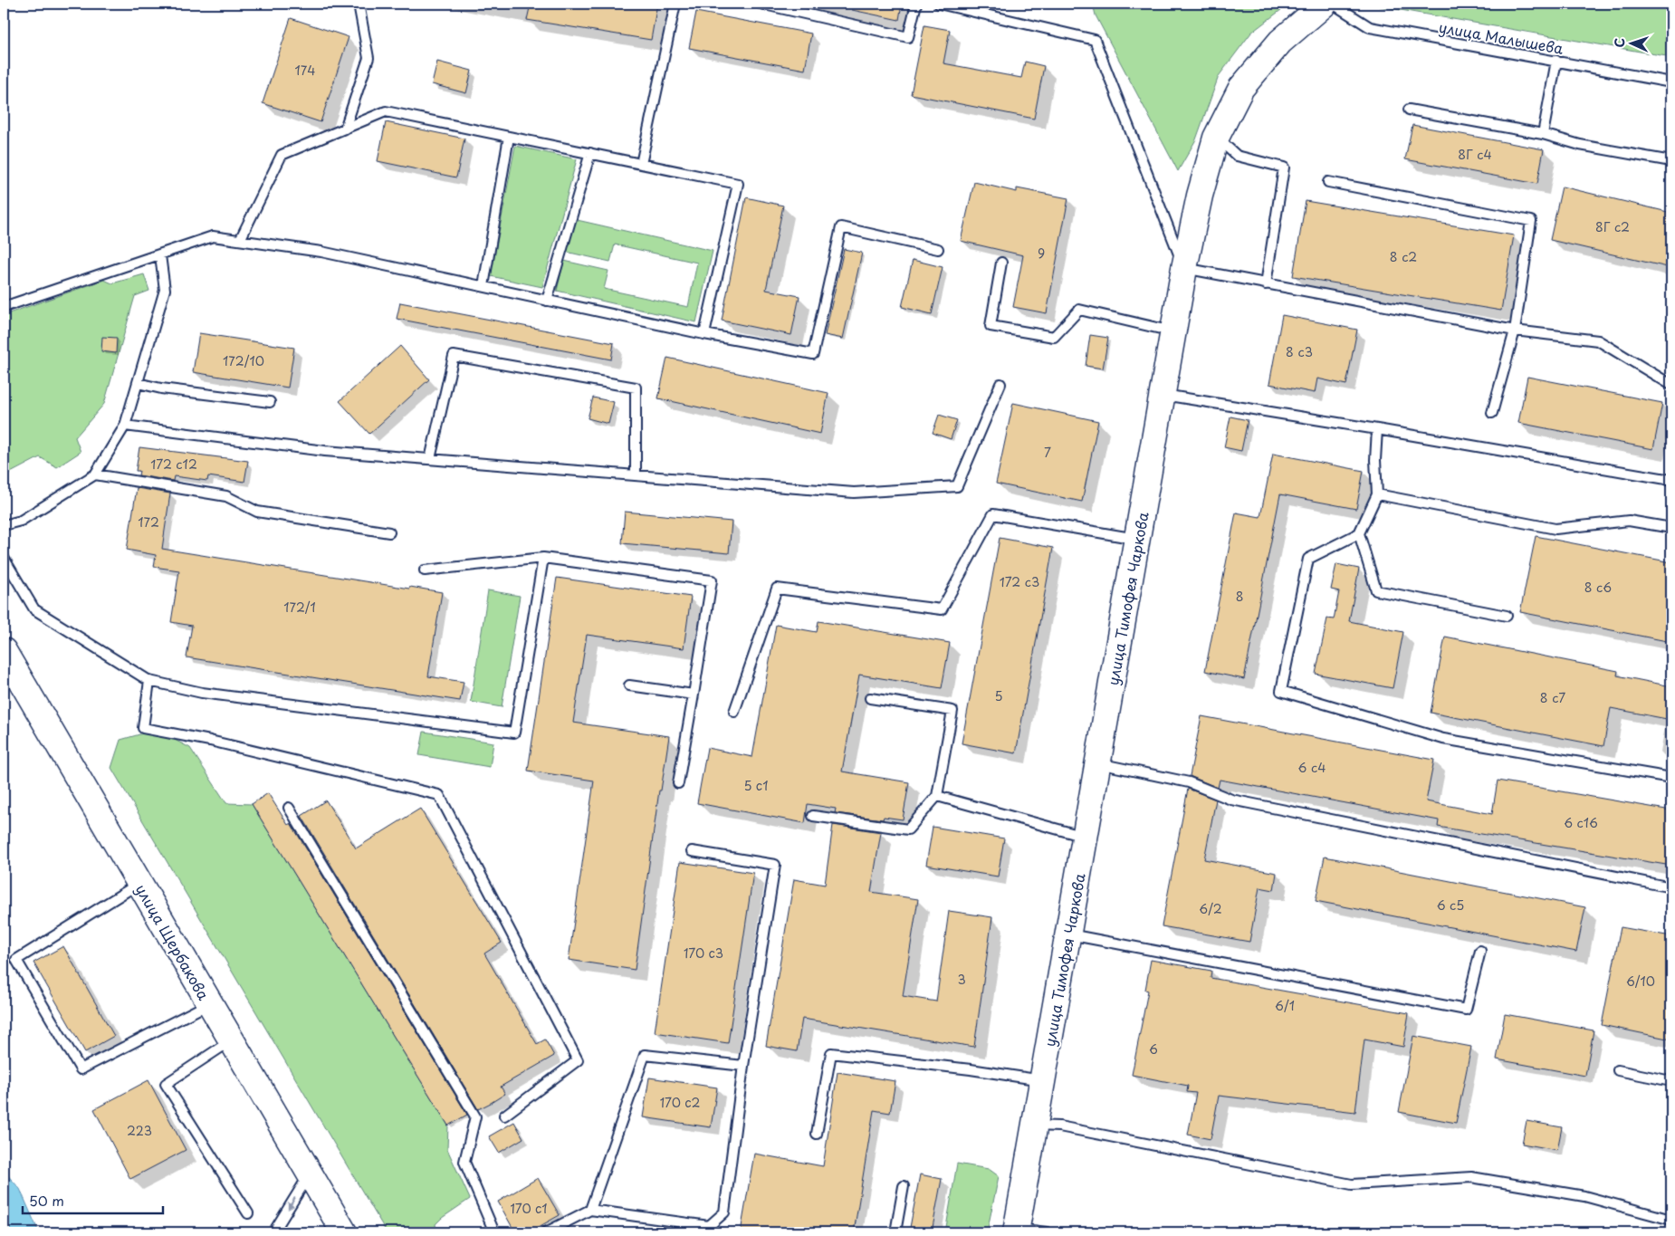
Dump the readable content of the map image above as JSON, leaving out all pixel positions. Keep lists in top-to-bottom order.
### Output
{
  "streets": {
    "main road": ["улица Тимофея Чаркова", "улица Щербакова"],
    "lane": ["улица Малышева"]
  },
  "house_numbers": [
    "174",
    "8Г с4",
    "8Г с2",
    "9",
    "8 с2",
    "8 с3",
    "172/10",
    "7",
    "172 с12",
    "172",
    "172 с3",
    "8 с6",
    "8",
    "172/1",
    "5",
    "8 с7",
    "6 с4",
    "5 с1",
    "6 с16",
    "6 с5",
    "6/2",
    "170 с3",
    "3",
    "6/10",
    "6/1",
    "6",
    "170 с2",
    "223",
    "170 с1"
  ],
  "scale_bar": "50 m",
  "north": "left"
}
